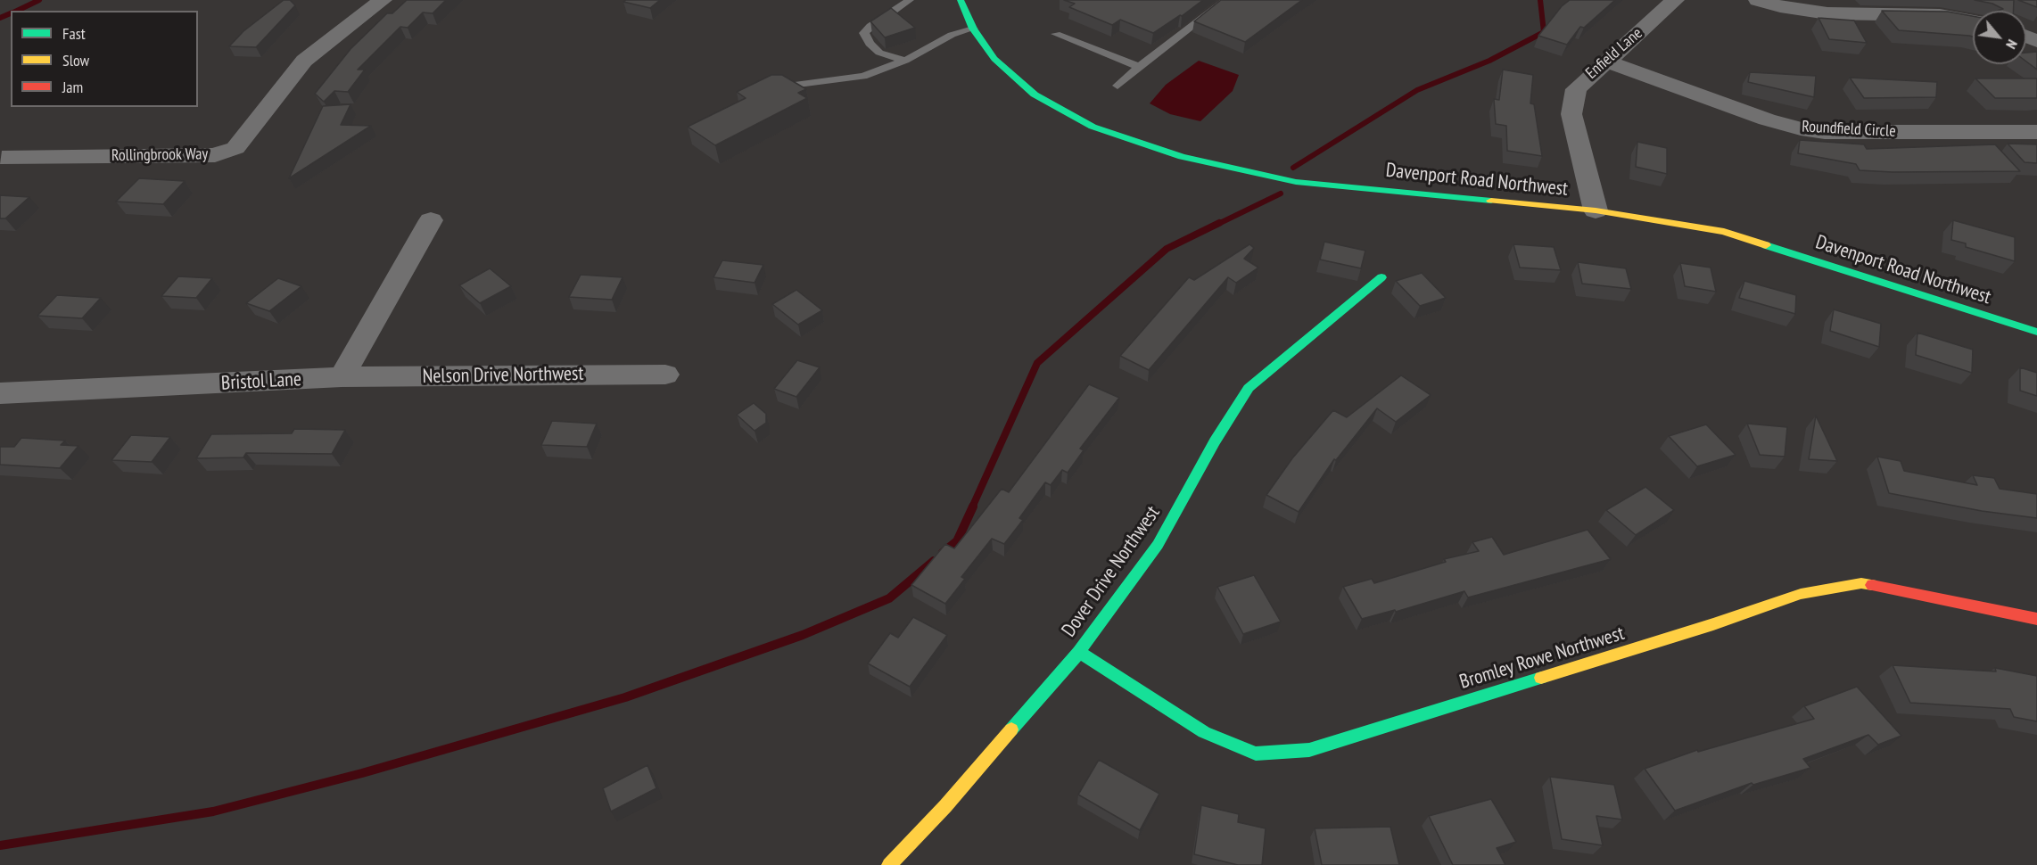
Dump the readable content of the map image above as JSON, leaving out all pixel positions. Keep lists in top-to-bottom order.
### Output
{
  "streets": {
    "street": [
      "Enfield Lane",
      "Roundfield Circle",
      "Rollingbrook Way",
      "Davenport Road Northwest",
      "Nelson Drive Northwest",
      "Bristol Lane",
      "Dover Drive Northwest",
      "Bromley Rowe Northwest"
    ]
  },
  "crossings": [
    ["Enfield Lane", "Roundfield Circle"],
    ["Enfield Lane", "Davenport Road Northwest"],
    ["Nelson Drive Northwest", "Bristol Lane"],
    ["Dover Drive Northwest", "Bromley Rowe Northwest"]
  ],
  "legend": ["Fast", "Slow", "Jam"],
  "north": "bottom right"
}
